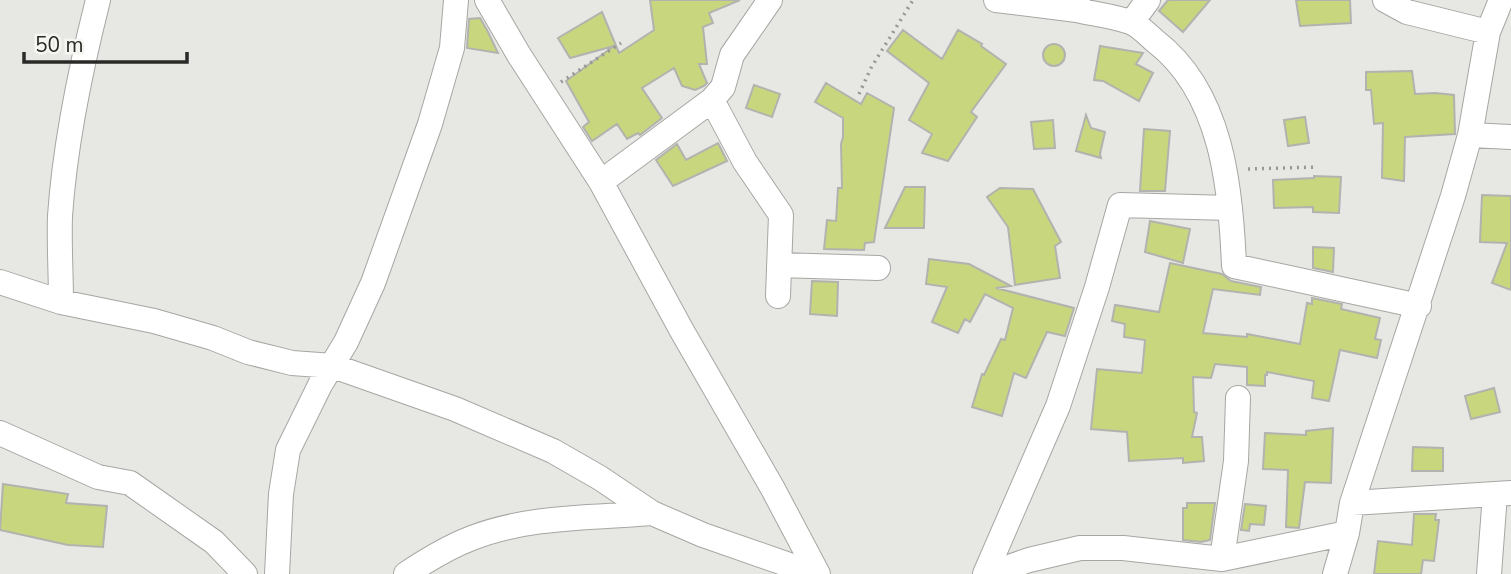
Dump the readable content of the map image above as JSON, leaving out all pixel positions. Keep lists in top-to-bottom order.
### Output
{
  "scale_bar": "50 m"
}
